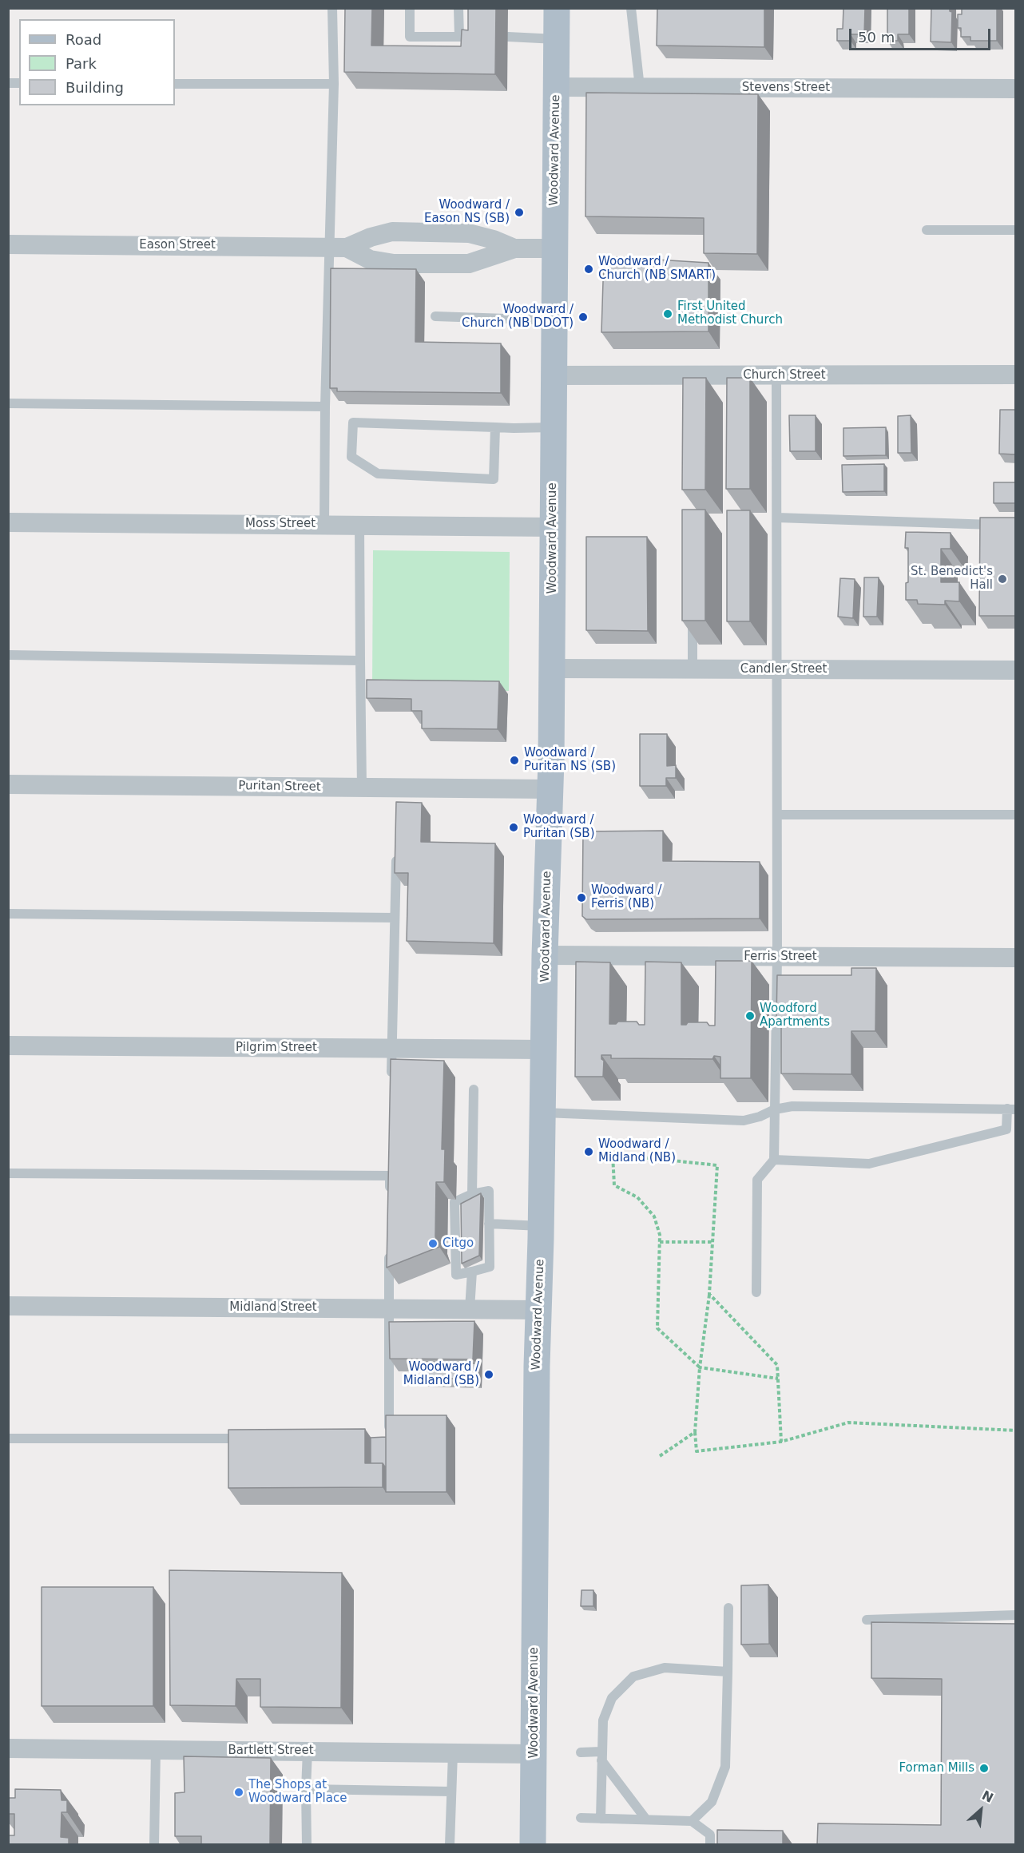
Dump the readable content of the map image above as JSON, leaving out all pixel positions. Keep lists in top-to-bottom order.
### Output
{
  "streets": {
    "main road": ["Woodward Avenue"],
    "street": [
      "Stevens Street",
      "Eason Street",
      "Church Street",
      "Moss Street",
      "Candler Street",
      "Puritan Street",
      "Ferris Street",
      "Pilgrim Street",
      "Midland Street",
      "Bartlett Street"
    ]
  },
  "crossings": [
    ["Stevens Street", "Woodward Avenue"],
    ["Woodward Avenue", "Eason Street"],
    ["Woodward Avenue", "Church Street"],
    ["Woodward Avenue", "Moss Street"],
    ["Woodward Avenue", "Candler Street"],
    ["Woodward Avenue", "Puritan Street"],
    ["Woodward Avenue", "Ferris Street"],
    ["Woodward Avenue", "Pilgrim Street"],
    ["Woodward Avenue", "Midland Street"],
    ["Woodward Avenue", "Bartlett Street"]
  ],
  "places": [
    "Woodward / Eason NS (SB)",
    "Woodward / Church (NB SMART)",
    "First United Methodist Church",
    "Woodward / Church (NB DDOT)",
    "St. Benedict's Hall",
    "Woodward / Puritan NS (SB)",
    "Woodward / Puritan (SB)",
    "Woodward / Ferris (NB)",
    "Woodford Apartments",
    "Woodward / Midland (NB)",
    "Citgo",
    "Woodward / Midland (SB)",
    "Forman Mills",
    "The Shops at Woodward Place"
  ],
  "legend": ["Road", "Park", "Building"],
  "scale_bar": "50 m",
  "north": "top right"
}
